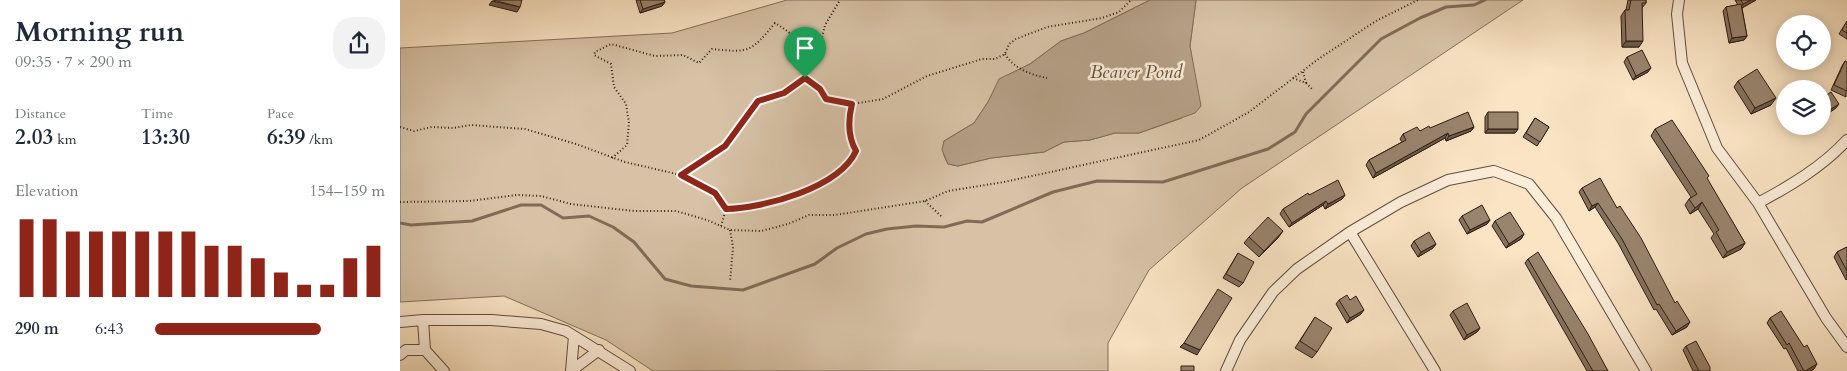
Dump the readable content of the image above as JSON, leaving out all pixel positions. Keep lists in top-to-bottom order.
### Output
{
  "water": ["Beaver Pond"],
  "page": {
    "heading": ["Morning run", "09:35 · 7 × 290 m"],
    "stats": [
      ["Distance", "2.03 km"],
      ["Time", "13:30"],
      ["Pace", "6:39 /km"]
    ],
    "chart": ["Elevation", "154–159 m"],
    "list": [
      {
        "name": "290 m",
        "note": "6:43"
      }
    ]
  }
}
